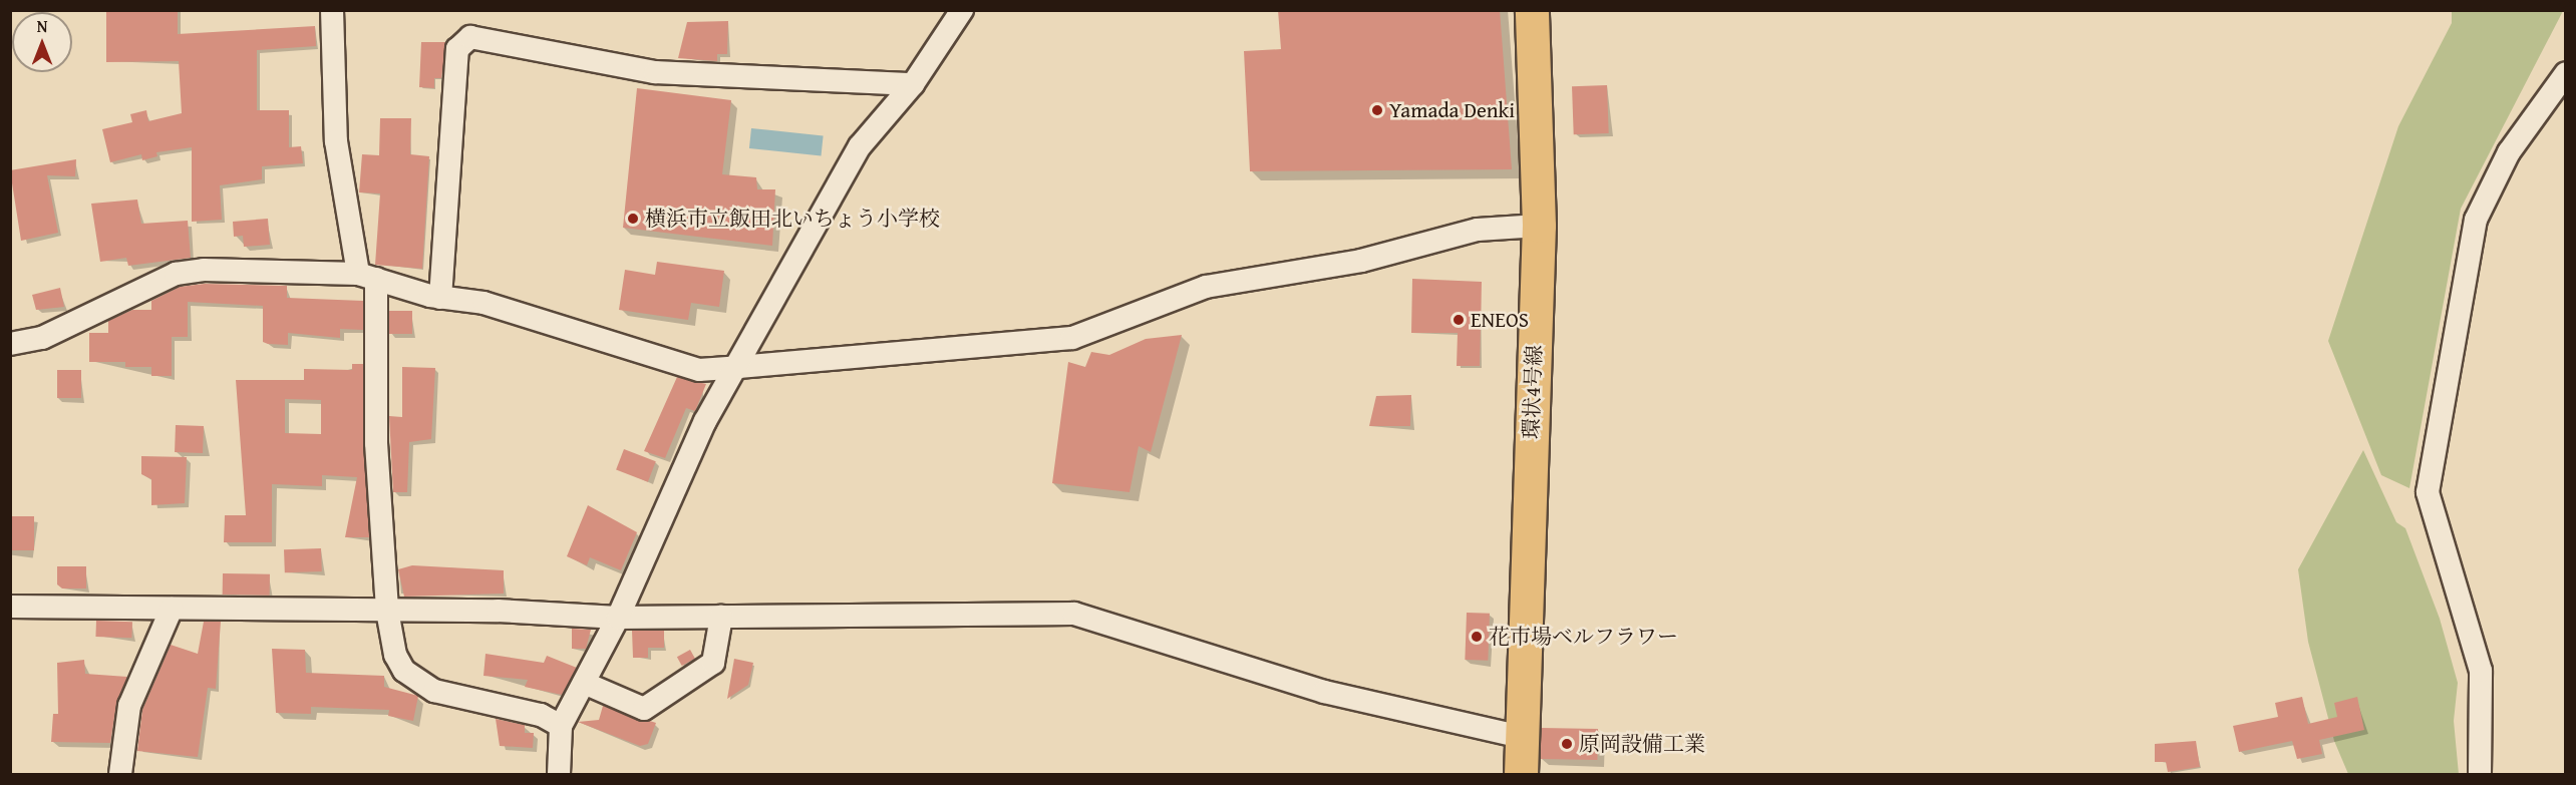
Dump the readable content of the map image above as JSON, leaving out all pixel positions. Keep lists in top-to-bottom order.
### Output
{
  "streets": {
    "main road": ["環状4号線"]
  },
  "places": [
    "Yamada Denki",
    "横浜市立飯田北いちょう小学校",
    "ENEOS",
    "花市場ベルフラワー",
    "原岡設備工業"
  ],
  "north": "top"
}
